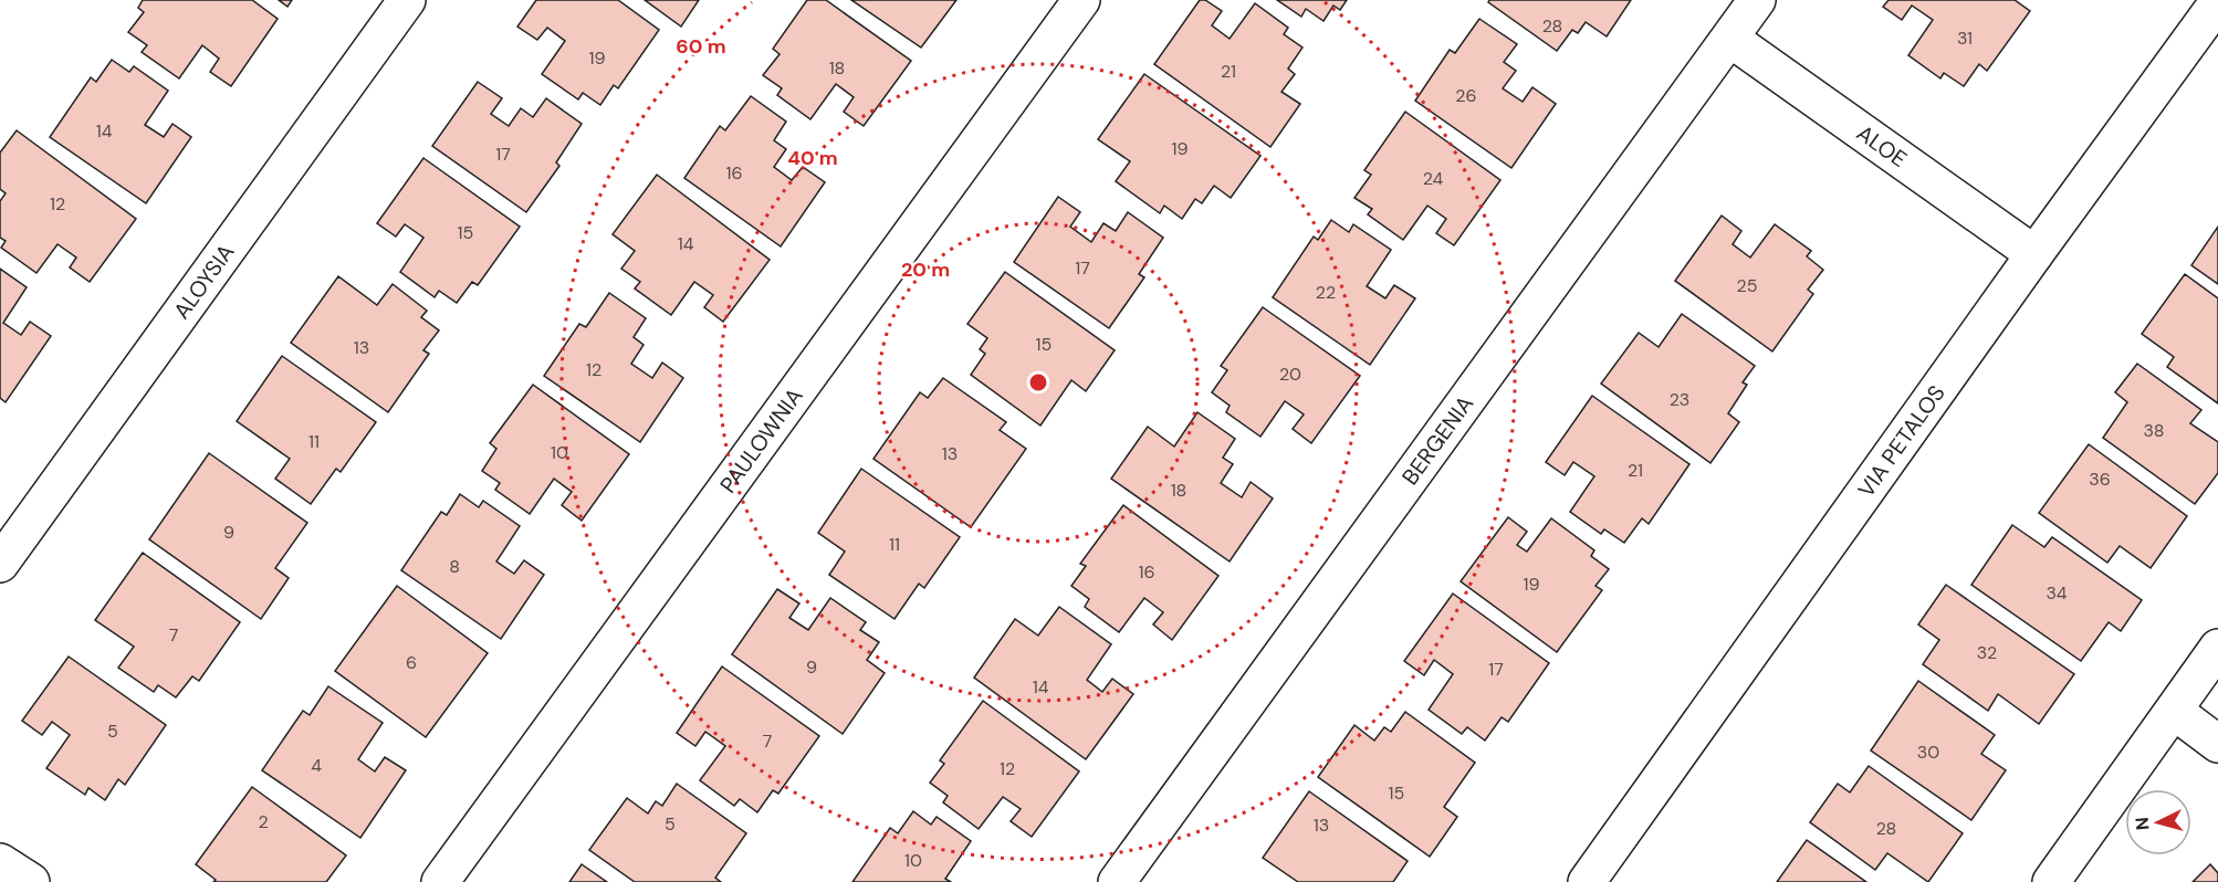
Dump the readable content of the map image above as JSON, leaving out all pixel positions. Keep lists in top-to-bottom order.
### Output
{
  "streets": {
    "street": [
      "ALOE",
      "ALOYSIA",
      "PAULOWNIA",
      "BERGENIA",
      "VIA PETALOS"
    ]
  },
  "crossings": [
    ["ALOE", "BERGENIA"],
    ["ALOE", "VIA PETALOS"]
  ],
  "house_numbers": [
    "28",
    "31",
    "19",
    "18",
    "21",
    "26",
    "14",
    "19",
    "17",
    "16",
    "24",
    "12",
    "15",
    "14",
    "17",
    "25",
    "22",
    "15",
    "13",
    "12",
    "20",
    "23",
    "38",
    "11",
    "10",
    "13",
    "21",
    "36",
    "18",
    "9",
    "11",
    "8",
    "16",
    "19",
    "34",
    "7",
    "32",
    "6",
    "9",
    "17",
    "14",
    "5",
    "7",
    "30",
    "4",
    "12",
    "15",
    "2",
    "5",
    "13",
    "28",
    "10"
  ],
  "north": "left",
  "rings": ["60 m", "40 m", "20 m"]
}
